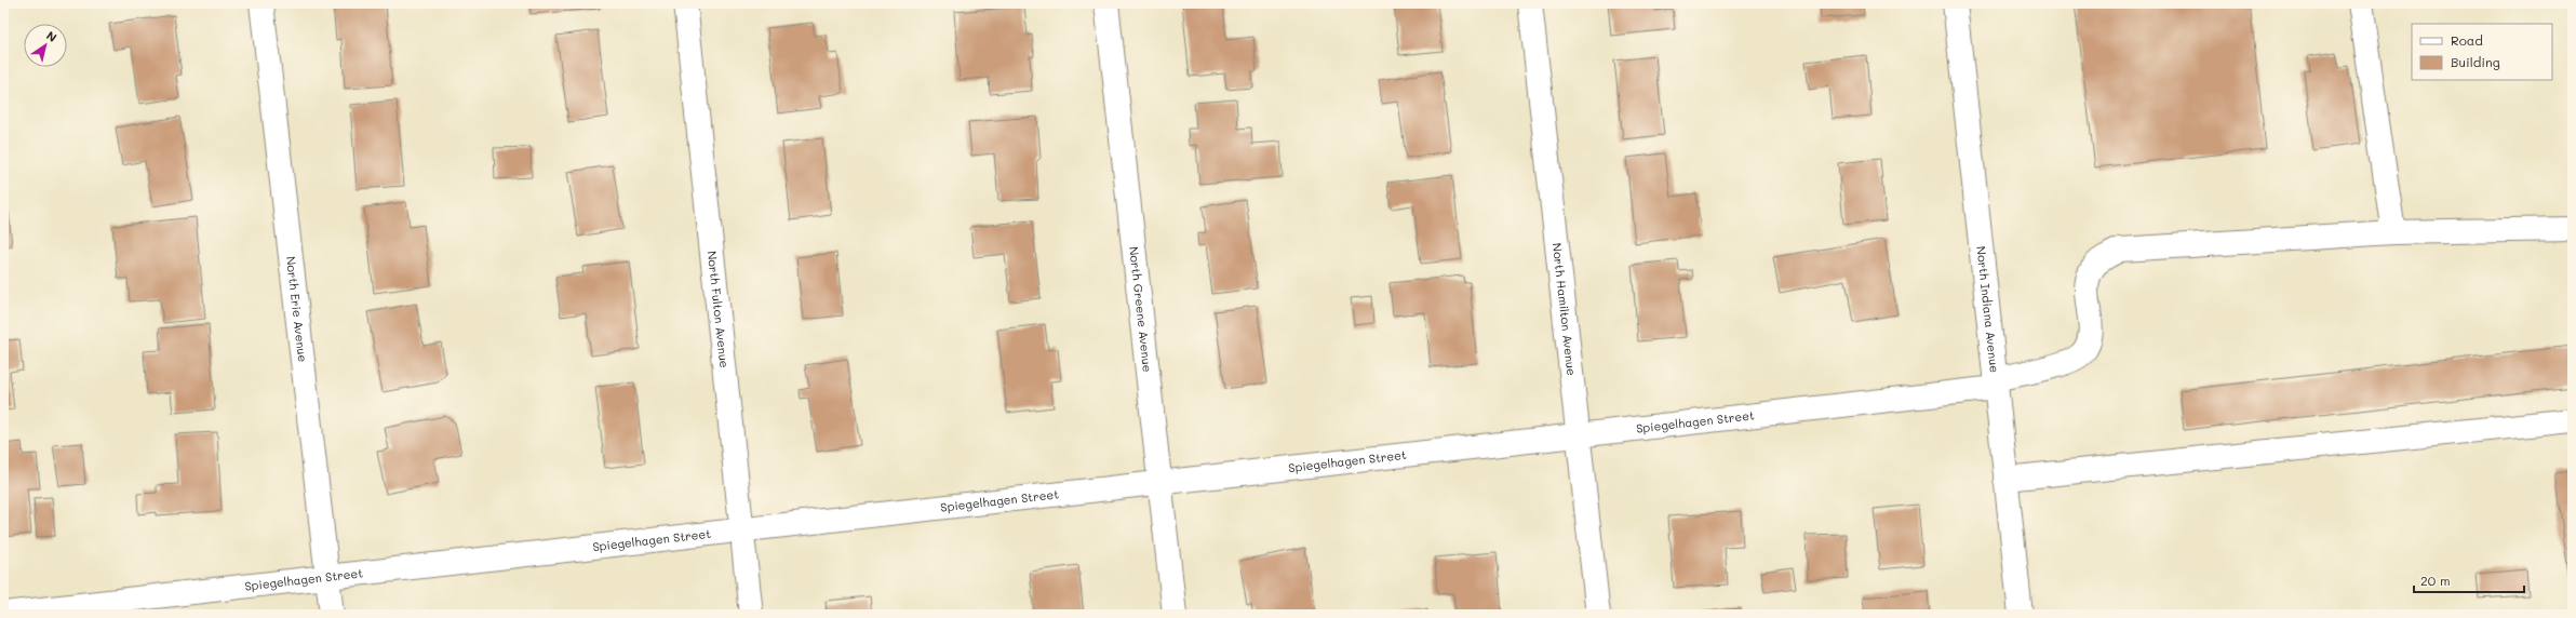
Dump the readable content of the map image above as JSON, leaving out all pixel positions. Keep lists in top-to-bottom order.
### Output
{
  "streets": {
    "street": [
      "North Erie Avenue",
      "North Fulton Avenue",
      "North Greene Avenue",
      "North Hamilton Avenue",
      "North Indiana Avenue",
      "Spiegelhagen Street"
    ]
  },
  "crossings": [
    ["North Erie Avenue", "Spiegelhagen Street"],
    ["North Fulton Avenue", "Spiegelhagen Street"],
    ["North Greene Avenue", "Spiegelhagen Street"],
    ["North Hamilton Avenue", "Spiegelhagen Street"],
    ["North Indiana Avenue", "Spiegelhagen Street"]
  ],
  "legend": ["Road", "Building"],
  "scale_bar": "20 m",
  "north": "top right"
}
